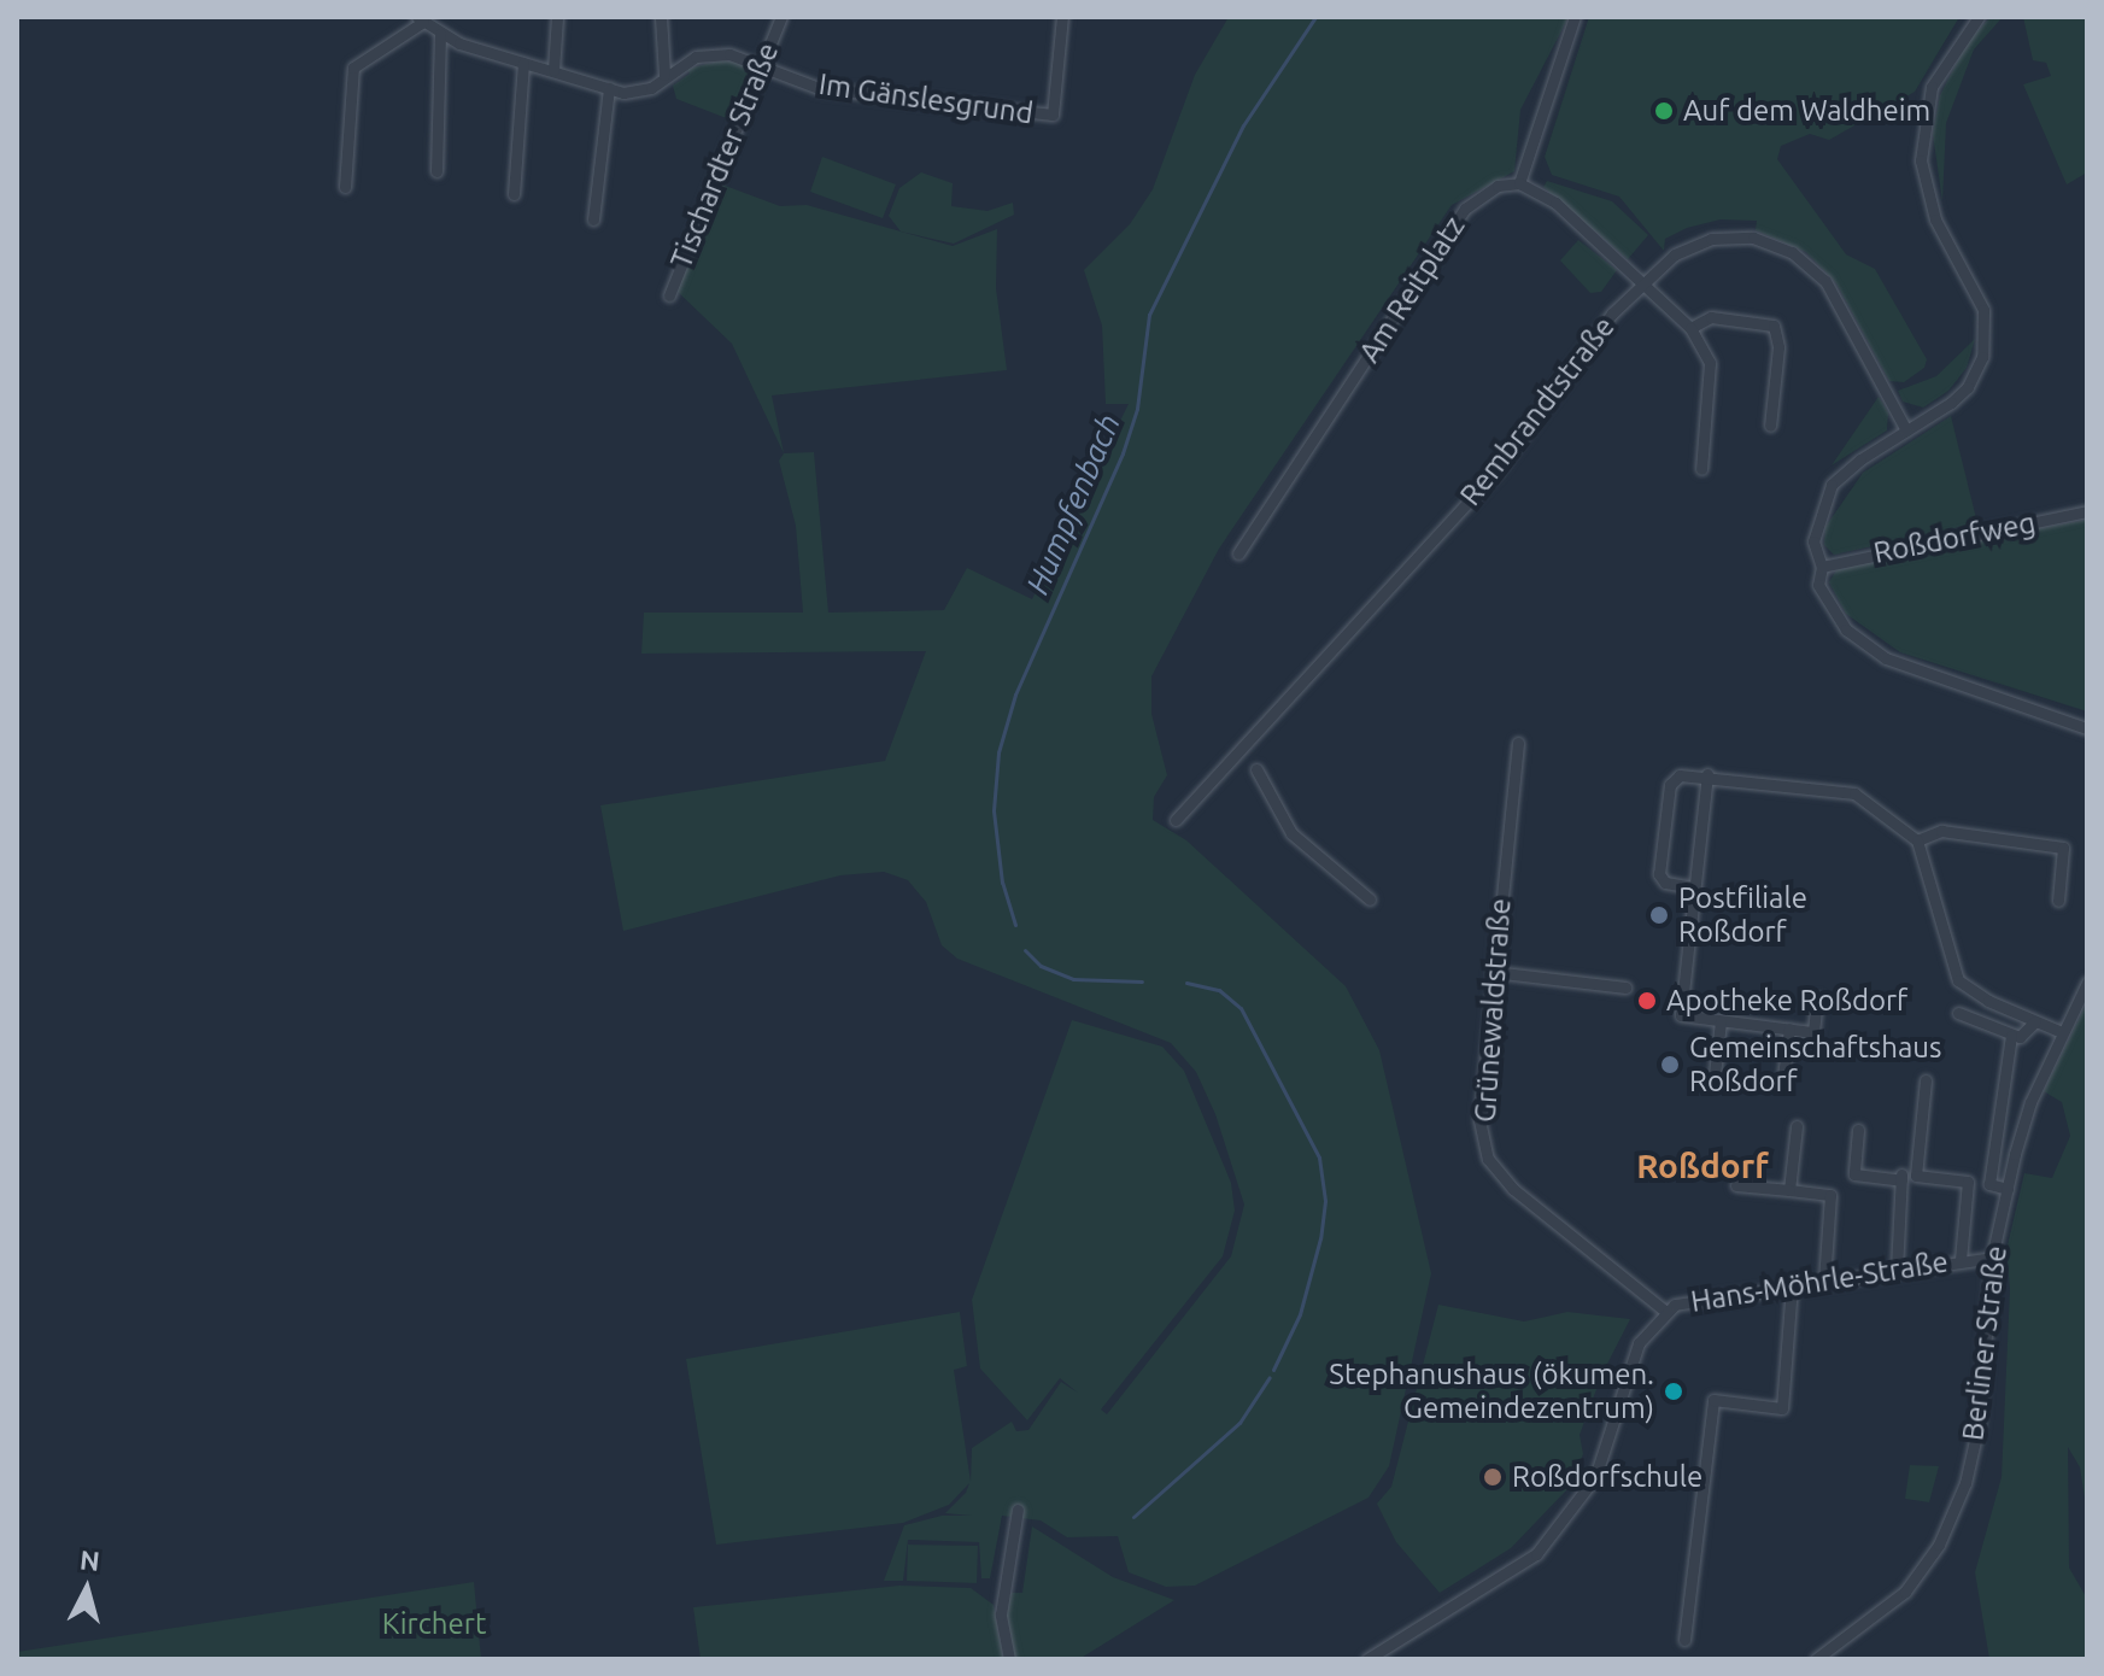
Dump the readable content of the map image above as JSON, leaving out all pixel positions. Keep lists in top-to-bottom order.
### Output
{
  "streets": {
    "street": [
      "Im Gänslesgrund",
      "Tischardter Straße",
      "Am Reitplatz",
      "Rembrandtstraße",
      "Roßdorfweg",
      "Grünewaldstraße",
      "Hans-Möhrle-Straße",
      "Berliner Straße"
    ]
  },
  "crossings": [
    ["Im Gänslesgrund", "Tischardter Straße"],
    ["Grünewaldstraße", "Hans-Möhrle-Straße"],
    ["Hans-Möhrle-Straße", "Berliner Straße"]
  ],
  "districts": ["Roßdorf"],
  "water": ["Humpfenbach"],
  "parks": ["Kirchert"],
  "places": [
    "Auf dem Waldheim",
    "Postfiliale Roßdorf",
    "Apotheke Roßdorf",
    "Gemeinschaftshaus Roßdorf",
    "Stephanushaus (ökumen. Gemeindezentrum)",
    "Roßdorfschule"
  ],
  "north": "top"
}
